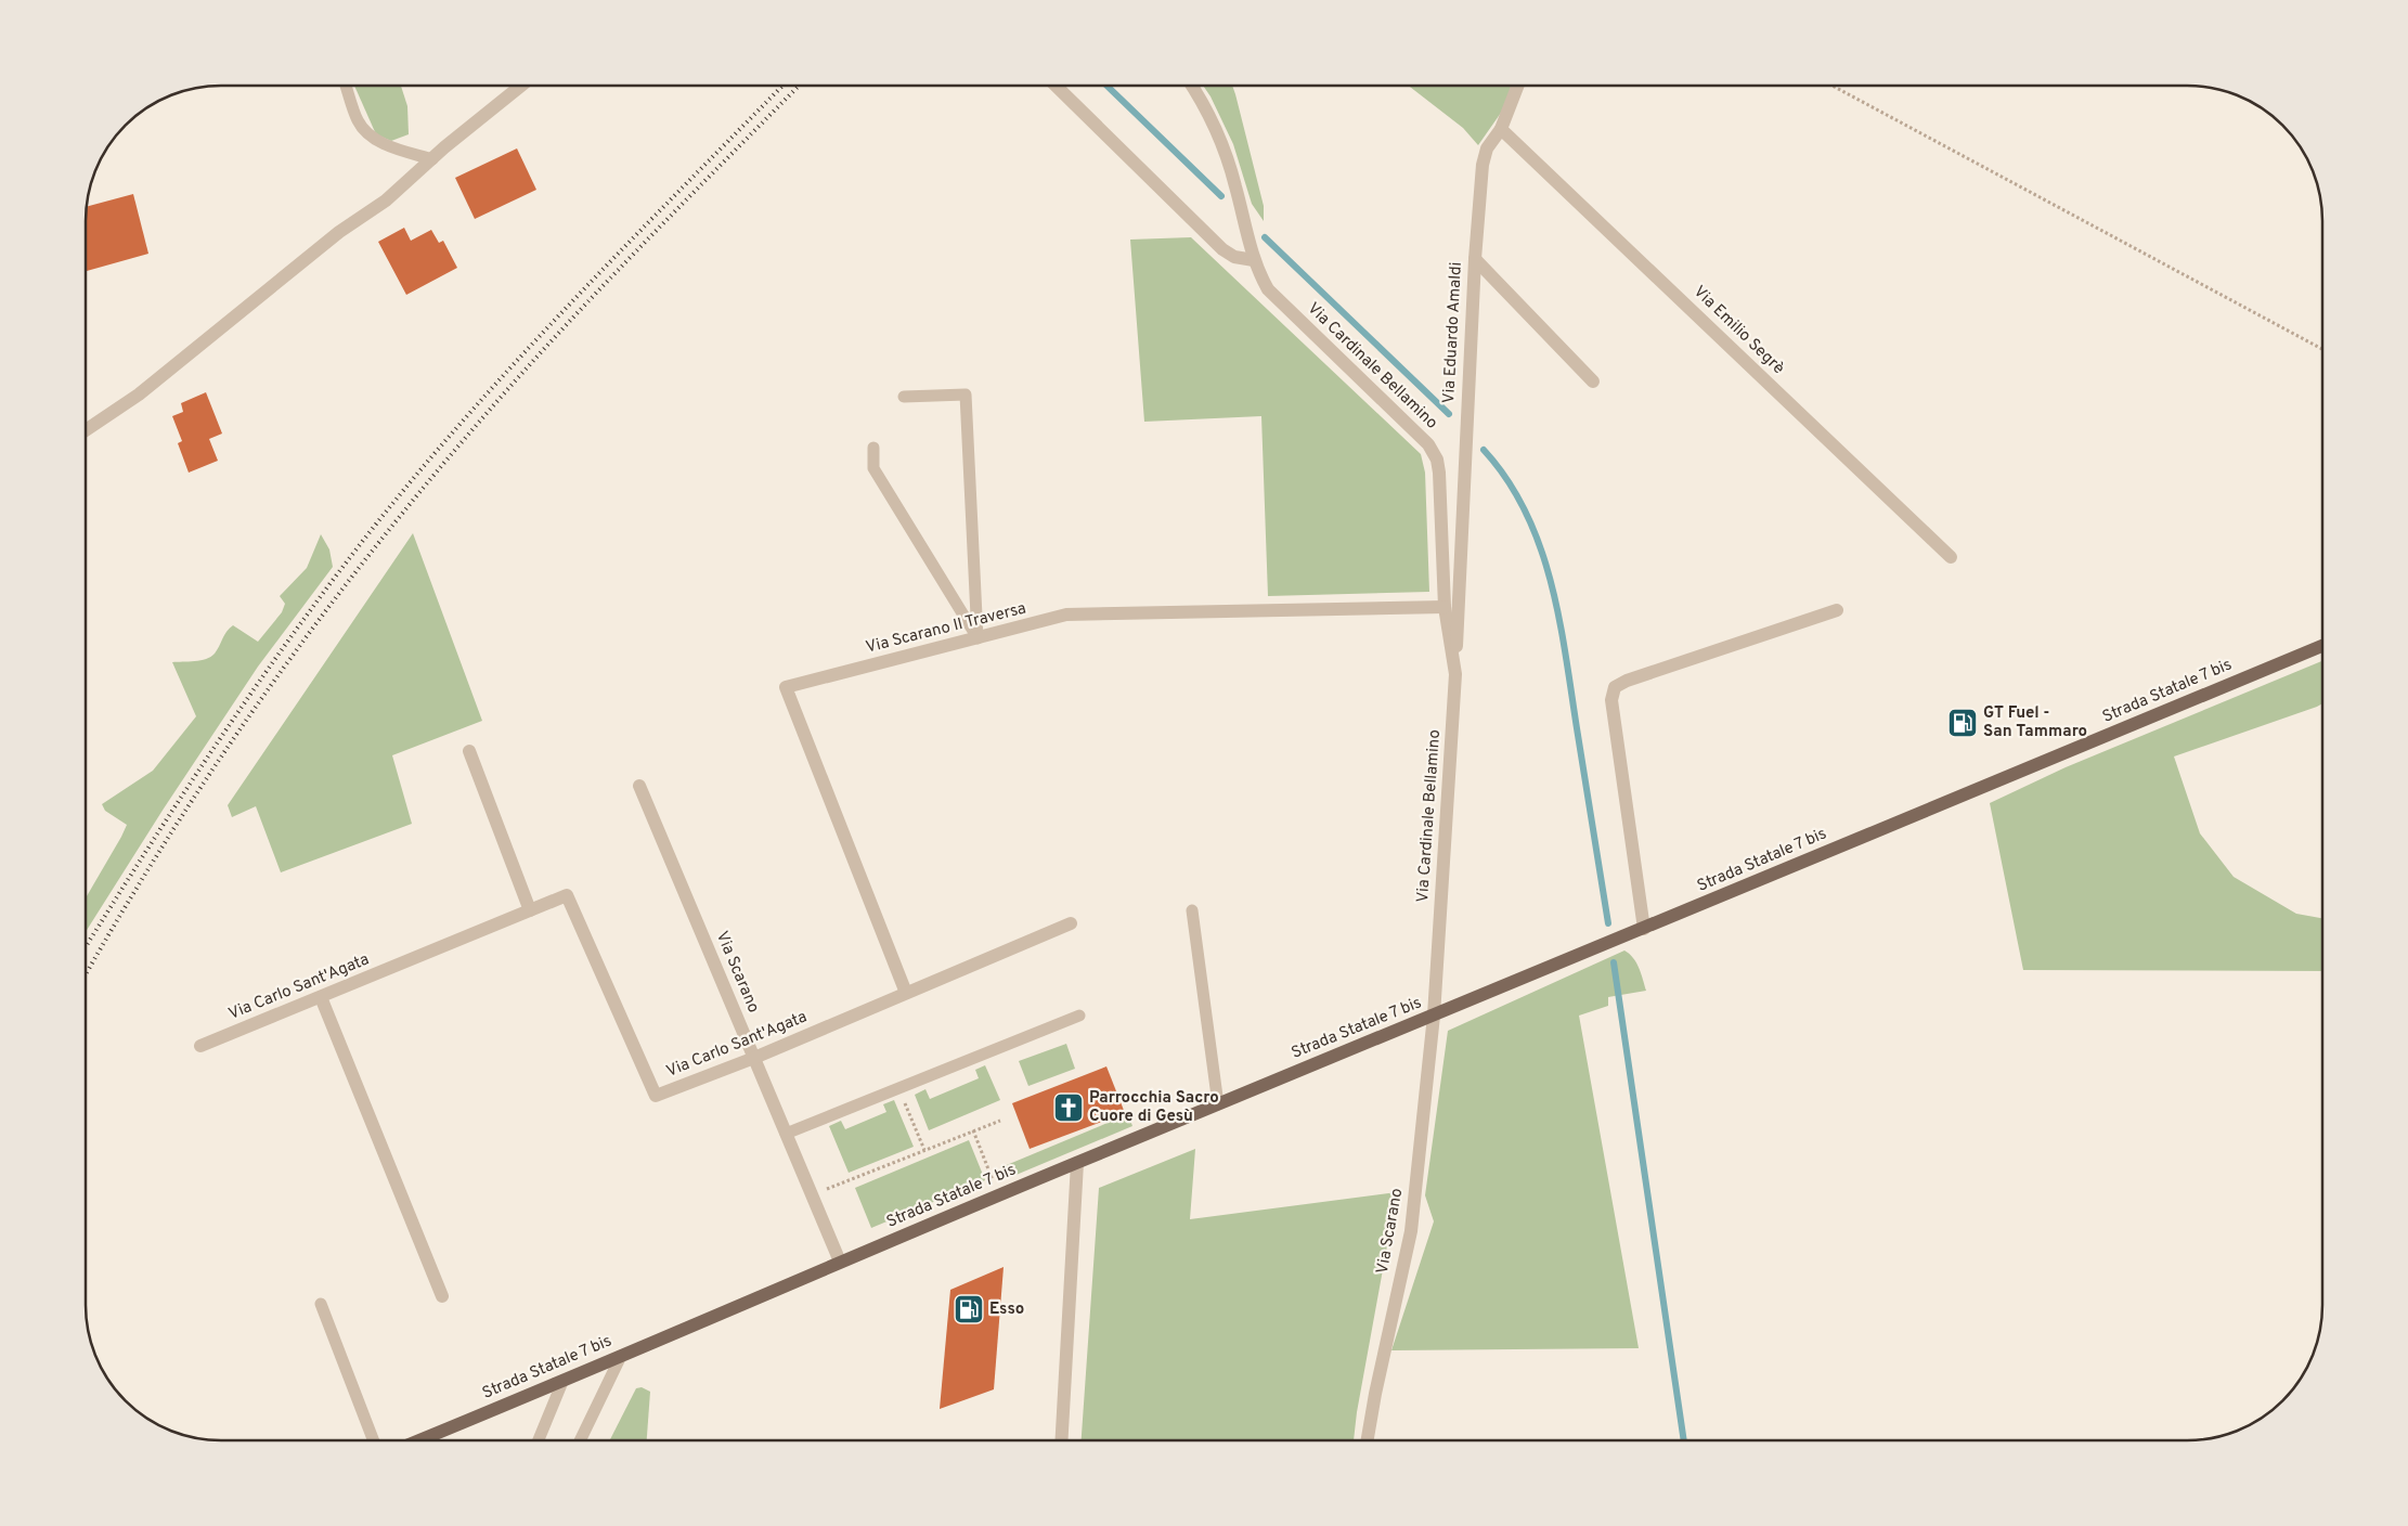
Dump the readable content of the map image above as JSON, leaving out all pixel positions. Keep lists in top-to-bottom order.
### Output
{
  "streets": {
    "main road": ["Strada Statale 7 bis"],
    "street": [
      "Via Emilio Segrè",
      "Via Eduardo Amaldi",
      "Via Cardinale Bellamino",
      "Via Scarano II Traversa",
      "Via Scarano",
      "Via Carlo Sant'Agata"
    ]
  },
  "crossings": [
    ["Via Emilio Segrè", "Via Eduardo Amaldi"],
    ["Via Eduardo Amaldi", "Via Cardinale Bellamino"],
    ["Via Cardinale Bellamino", "Via Scarano II Traversa"],
    ["Via Cardinale Bellamino", "Strada Statale 7 bis"],
    ["Via Cardinale Bellamino", "Via Scarano"],
    ["Via Scarano II Traversa", "Via Carlo Sant'Agata"],
    ["Strada Statale 7 bis", "Via Scarano"],
    ["Via Scarano", "Via Carlo Sant'Agata"]
  ],
  "places": {
    "fuel station": ["GT Fuel - San Tammaro", "Esso"],
    "church": ["Parrocchia Sacro Cuore di Gesù"]
  }
}
